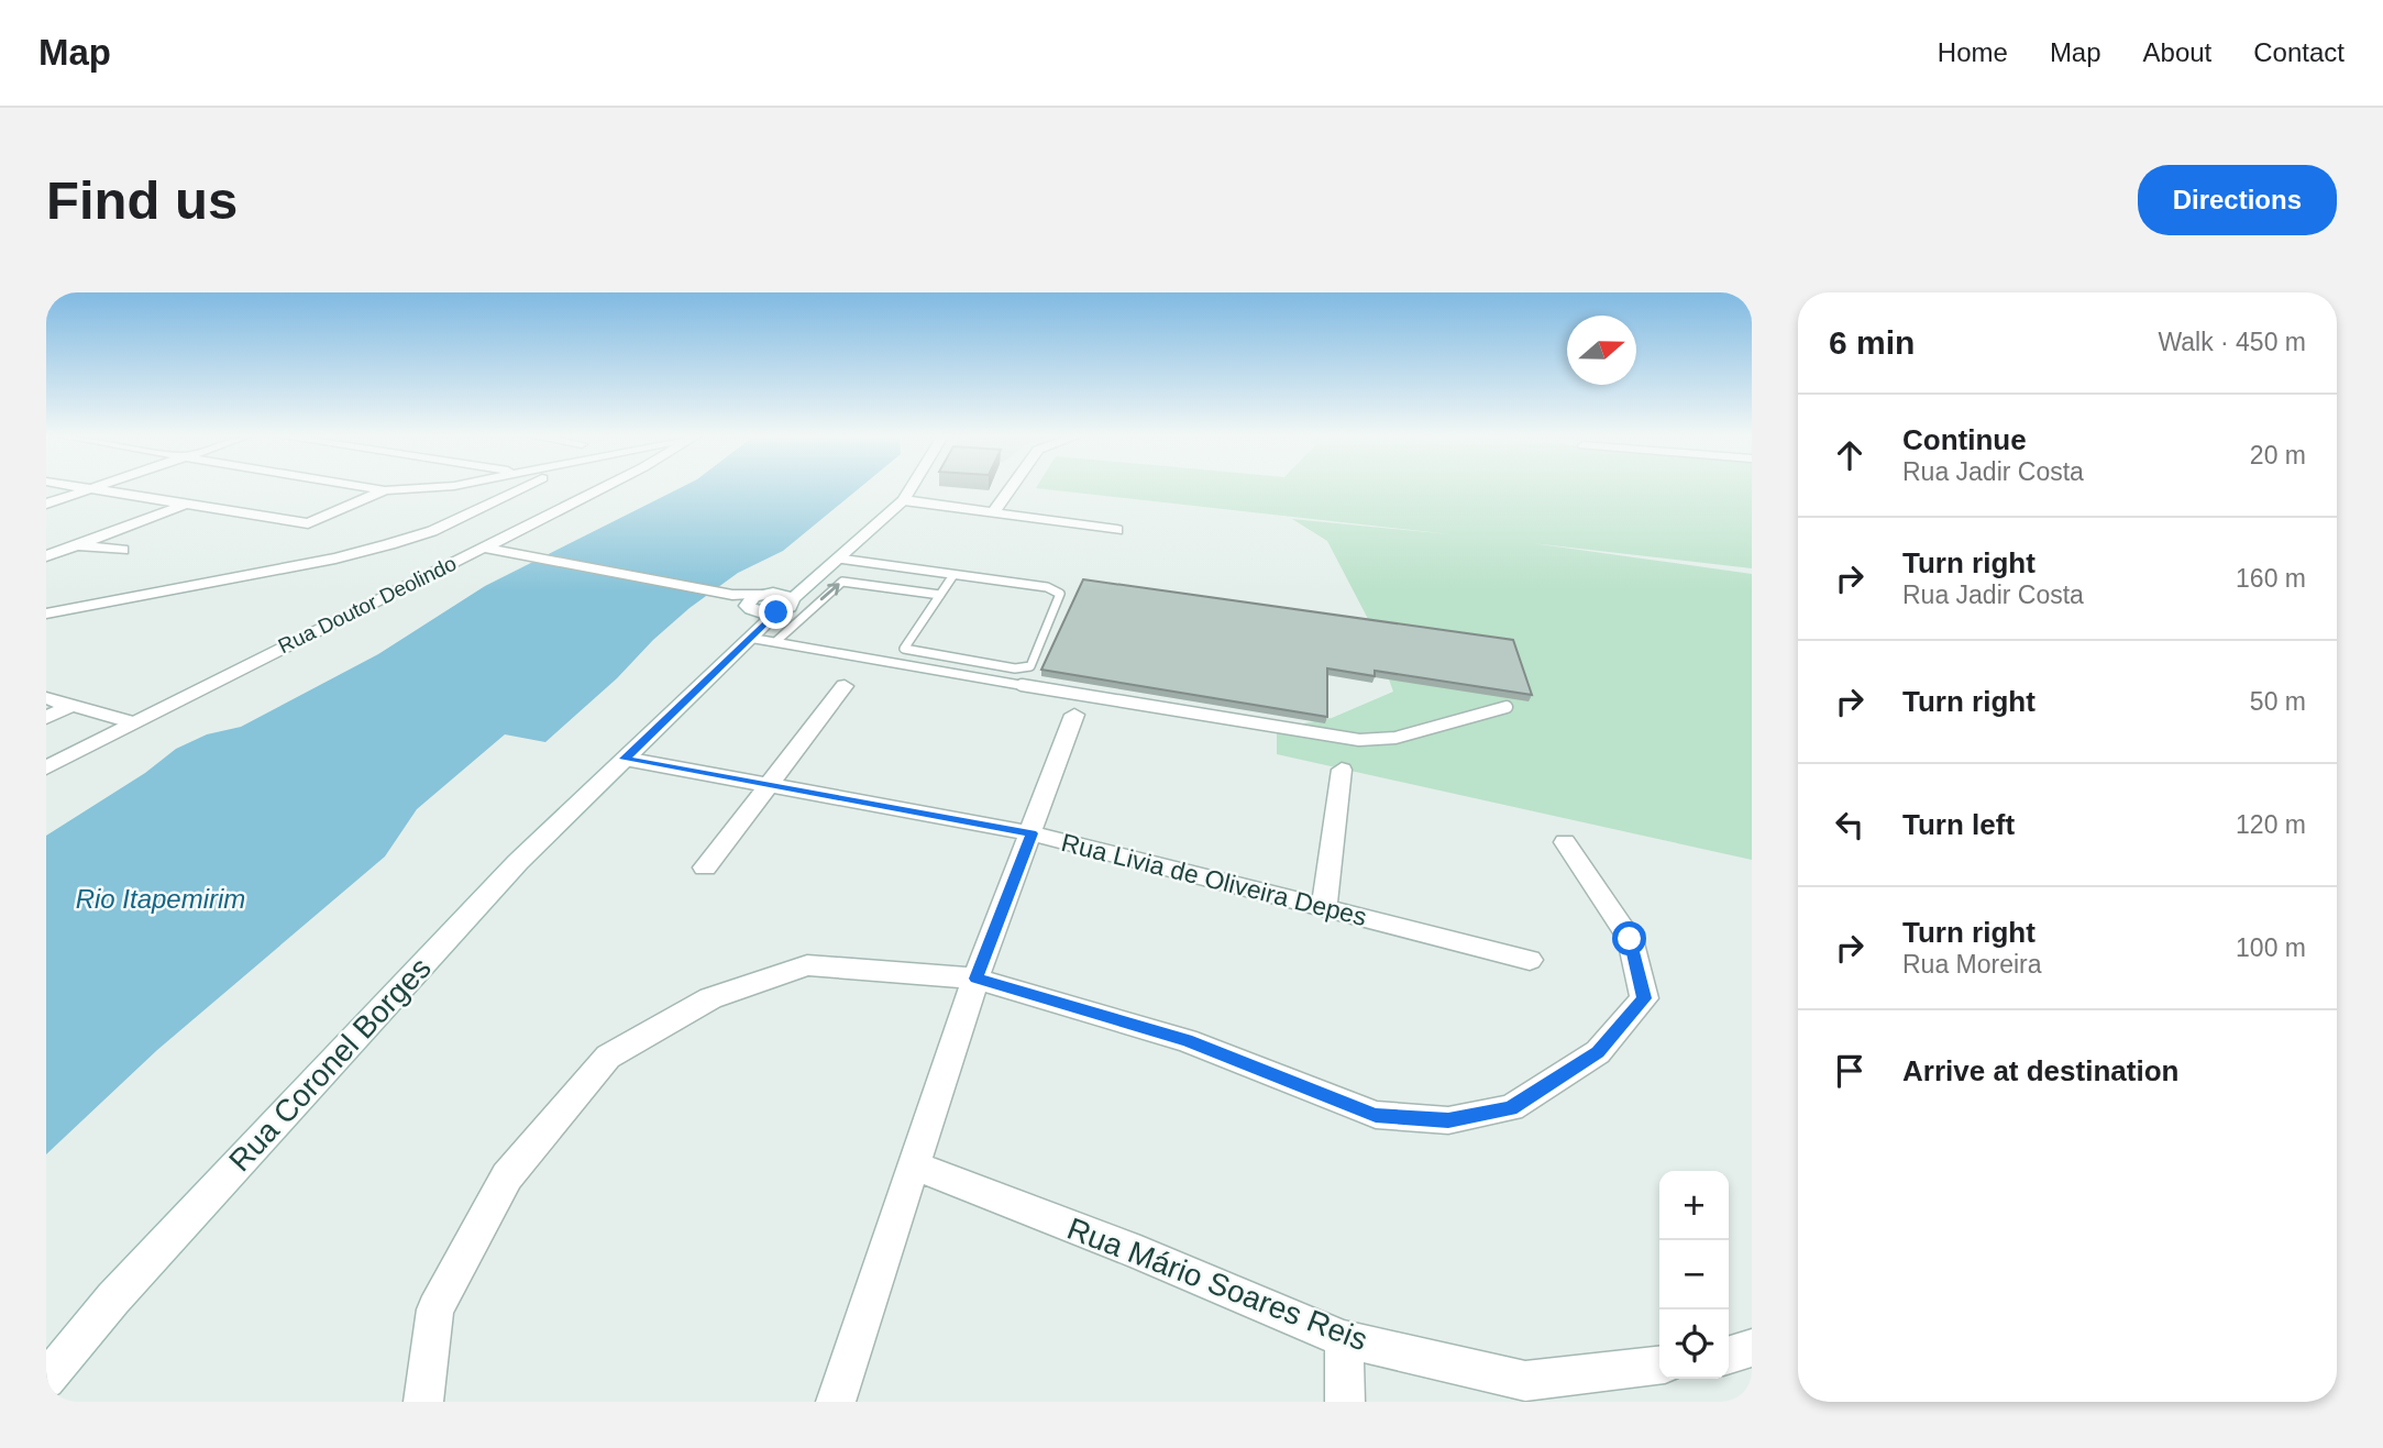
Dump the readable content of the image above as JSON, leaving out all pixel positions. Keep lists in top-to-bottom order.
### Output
{
  "streets": {
    "street": [
      "Rua Doutor Deolindo",
      "Rua Livia de Oliveira Depes",
      "Rua Coronel Borges",
      "Rua Mário Soares Reis"
    ]
  },
  "crossings": [
    ["Rua Livia de Oliveira Depes", "Rua Coronel Borges"]
  ],
  "water": ["Rio Itapemirim"],
  "north": "right",
  "page": {
    "header": "Map",
    "nav": [
      "Home",
      "Map",
      "About",
      "Contact"
    ],
    "buttons": "Directions",
    "title": "Find us",
    "heading": ["6 min", "Walk · 450 m"],
    "list": [
      ["Continue", "Rua Jadir Costa", "20 m"],
      ["Turn right", "Rua Jadir Costa", "160 m"],
      ["Turn right", "50 m"],
      ["Turn left", "120 m"],
      ["Turn right", "Rua Moreira", "100 m"],
      "Arrive at destination"
    ],
    "map_buttons": ["+", "−"]
  }
}
